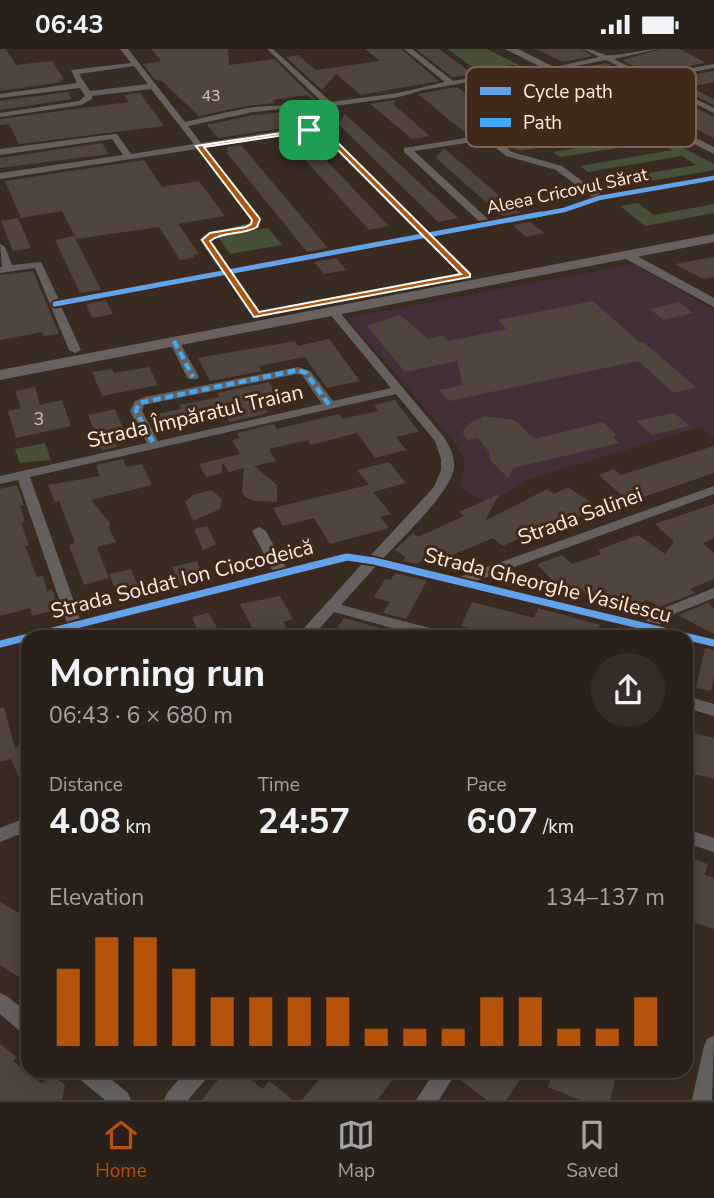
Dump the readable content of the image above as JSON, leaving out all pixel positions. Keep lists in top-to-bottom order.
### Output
{
  "streets": {
    "street": [
      "Aleea Cricovul Sărat",
      "Strada Împăratul Traian",
      "Strada Salinei",
      "Strada Soldat Ion Ciocodeică",
      "Strada Gheorghe Vasilescu"
    ]
  },
  "crossings": [
    ["Strada Salinei", "Strada Gheorghe Vasilescu"],
    ["Strada Soldat Ion Ciocodeică", "Strada Gheorghe Vasilescu"]
  ],
  "house_numbers": ["43", "3"],
  "legend": ["Cycle path", "Path"],
  "page": {
    "status": "06:43",
    "heading": ["Morning run", "06:43 · 6 × 680 m"],
    "stats": [
      ["Distance", "4.08 km"],
      ["Time", "24:57"],
      ["Pace", "6:07 /km"]
    ],
    "chart": ["Elevation", "134–137 m"],
    "tabs": ["Home", "Map", "Saved"]
  }
}
